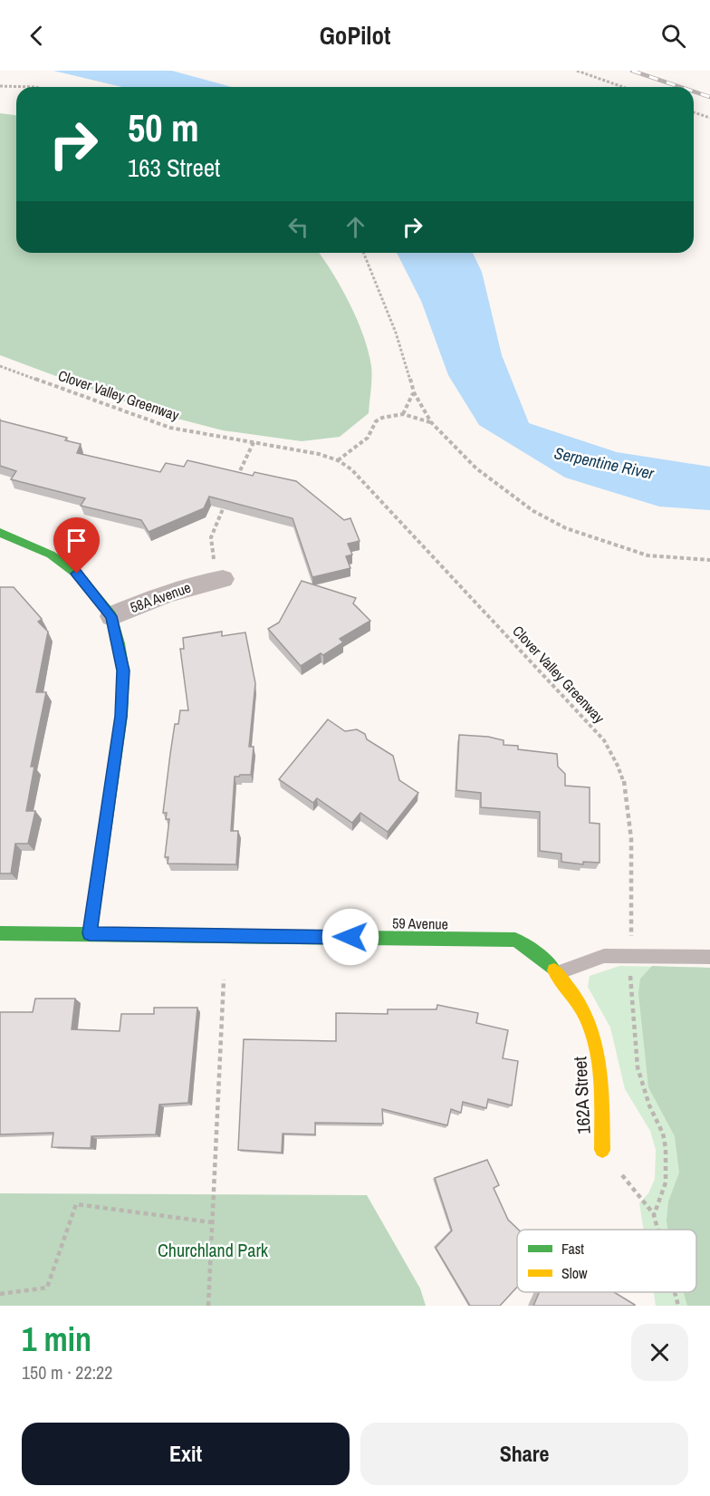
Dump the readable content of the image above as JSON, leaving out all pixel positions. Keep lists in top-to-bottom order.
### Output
{
  "streets": {
    "street": ["58A Avenue", "59 Avenue", "162A Street"],
    "path": ["Clover Valley Greenway"]
  },
  "crossings": [
    ["59 Avenue", "162A Street"]
  ],
  "water": ["Serpentine River"],
  "parks": ["Churchland Park"],
  "legend": ["Fast", "Slow"],
  "page": {
    "header": "GoPilot",
    "turn": ["50 m", "163 Street"],
    "heading": ["1 min", "150 m · 22:22"],
    "buttons": ["Exit", "Share"]
  }
}
